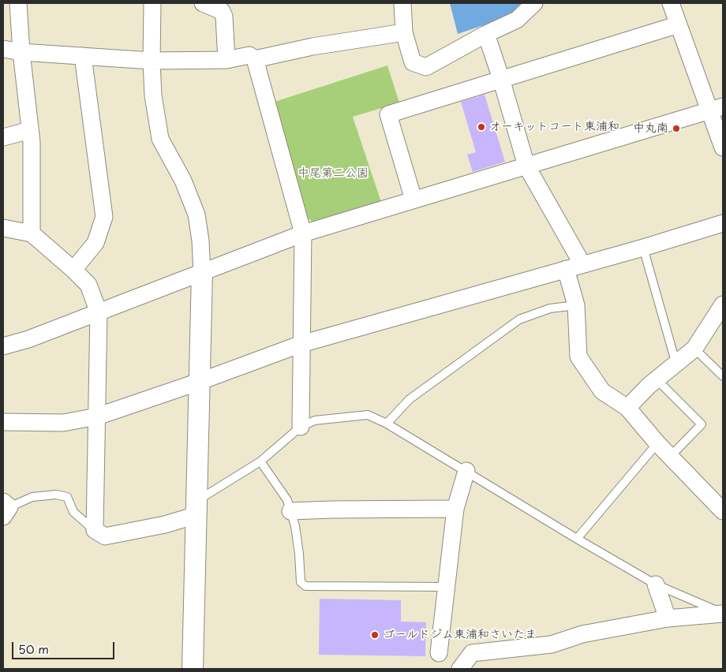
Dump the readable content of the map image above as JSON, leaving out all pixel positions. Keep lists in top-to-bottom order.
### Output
{
  "parks": ["中尾第二公園"],
  "places": ["オーキットコート東浦和", "中丸南", "ゴールドジム東浦和さいたま"],
  "scale_bar": "50 m"
}
